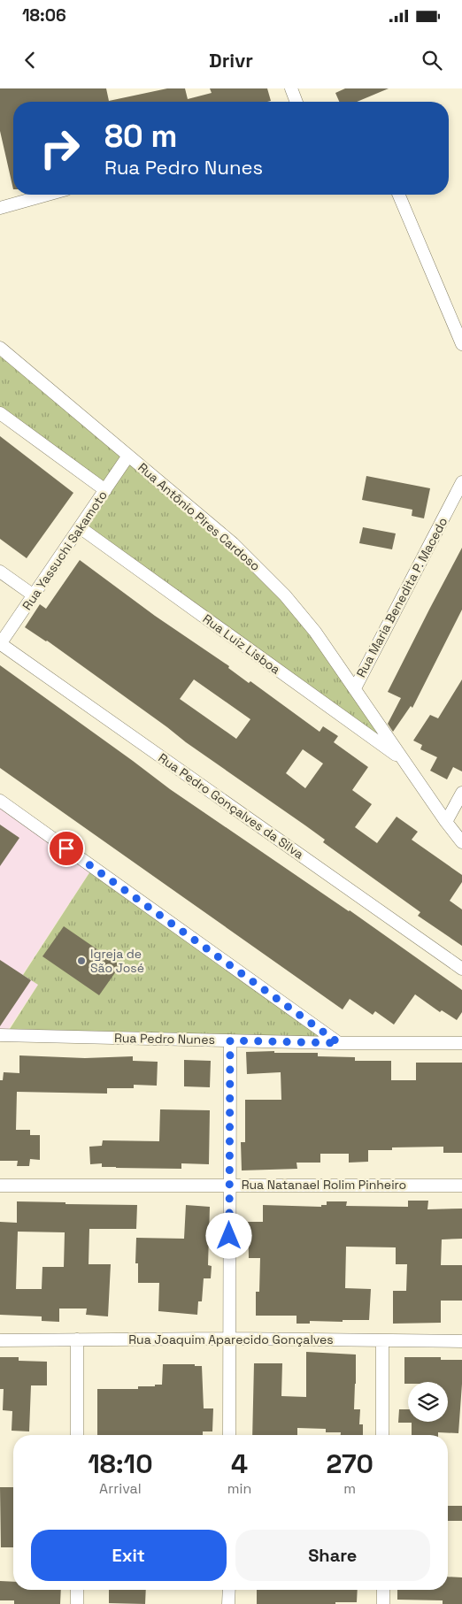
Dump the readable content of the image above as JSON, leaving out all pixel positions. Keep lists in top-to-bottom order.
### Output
{
  "streets": {
    "street": [
      "Rua Antônio Pires Cardoso",
      "Rua Yassuchi Sakamoto",
      "Rua Maria Benedita P. Macedo",
      "Rua Luiz Lisboa",
      "Rua Pedro Gonçalves da Silva",
      "Rua Pedro Nunes",
      "Rua Natanael Rolim Pinheiro",
      "Rua Joaquim Aparecido Gonçalves"
    ]
  },
  "crossings": [
    ["Rua Antônio Pires Cardoso", "Rua Yassuchi Sakamoto"],
    ["Rua Antônio Pires Cardoso", "Rua Maria Benedita P. Macedo"],
    ["Rua Antônio Pires Cardoso", "Rua Luiz Lisboa"],
    ["Rua Yassuchi Sakamoto", "Rua Luiz Lisboa"],
    ["Rua Yassuchi Sakamoto", "Rua Pedro Gonçalves da Silva"]
  ],
  "places": ["Igreja de São José"],
  "page": {
    "status": "18:06",
    "header": "Drivr",
    "turn": ["80 m", "Rua Pedro Nunes"],
    "eta": [
      "18:10",
      "Arrival",
      "4",
      "min",
      "270",
      "m"
    ],
    "buttons": ["Exit", "Share"]
  }
}
